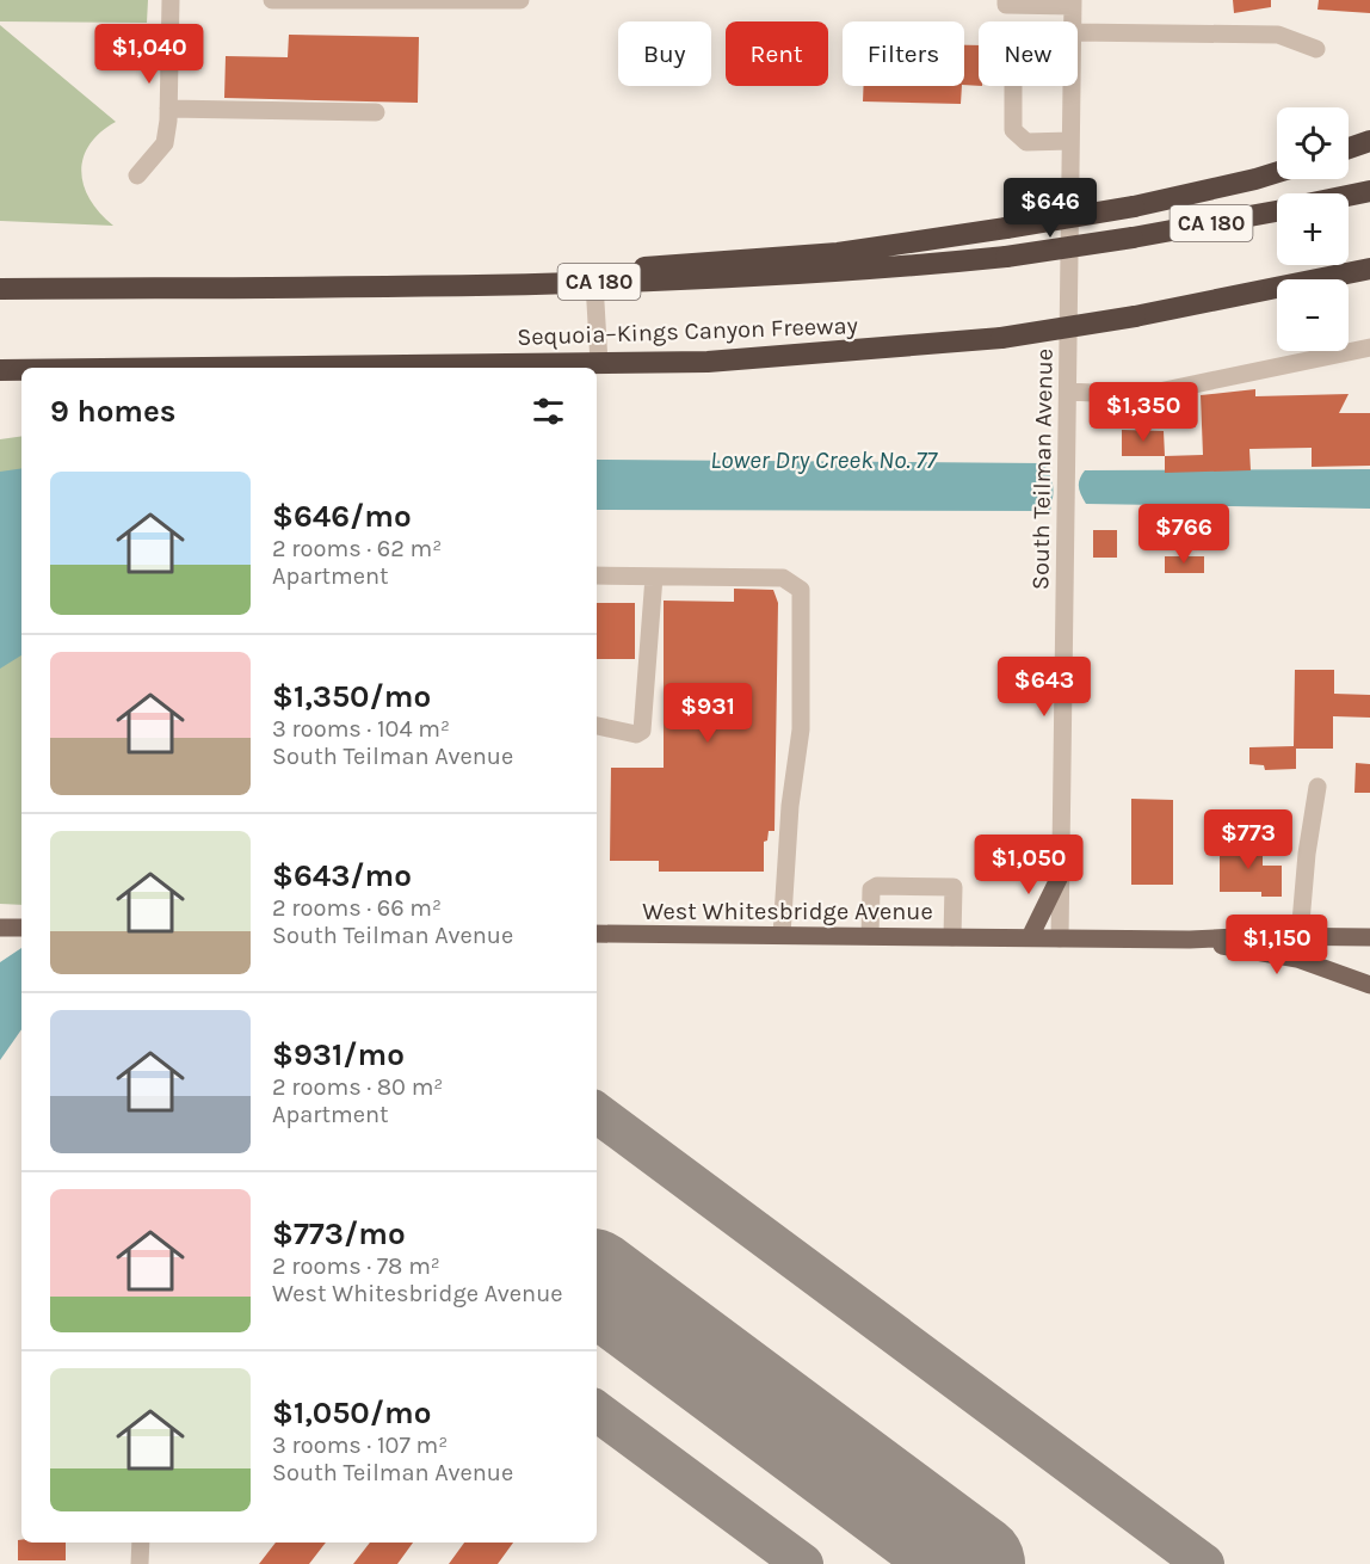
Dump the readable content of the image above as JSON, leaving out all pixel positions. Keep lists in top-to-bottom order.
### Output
{
  "streets": {
    "highway": ["CA 180", "Sequoia–Kings Canyon Freeway"],
    "main road": ["West Whitesbridge Avenue"],
    "street": ["South Teilman Avenue"]
  },
  "crossings": [
    ["South Teilman Avenue", "West Whitesbridge Avenue"]
  ],
  "water": ["Lower Dry Creek No. 77"],
  "page": {
    "chip": [
      "Buy",
      "Rent",
      "Filters",
      "New"
    ],
    "price": [
      "$1,040",
      "$646",
      "$1,350",
      "$766",
      "$643",
      "$931",
      "$773",
      "$1,050",
      "$1,150"
    ],
    "map_buttons": ["+", "−"],
    "heading": "9 homes",
    "list": [
      {
        "name": "$646/mo",
        "note": "2 rooms · 62 m² · Apartment"
      },
      {
        "name": "$1,350/mo",
        "note": "3 rooms · 104 m² · South Teilman Avenue"
      },
      {
        "name": "$643/mo",
        "note": "2 rooms · 66 m² · South Teilman Avenue"
      },
      {
        "name": "$931/mo",
        "note": "2 rooms · 80 m² · Apartment"
      },
      {
        "name": "$773/mo",
        "note": "2 rooms · 78 m² · West Whitesbridge Avenue"
      },
      {
        "name": "$1,050/mo",
        "note": "3 rooms · 107 m² · South Teilman Avenue"
      }
    ]
  }
}
